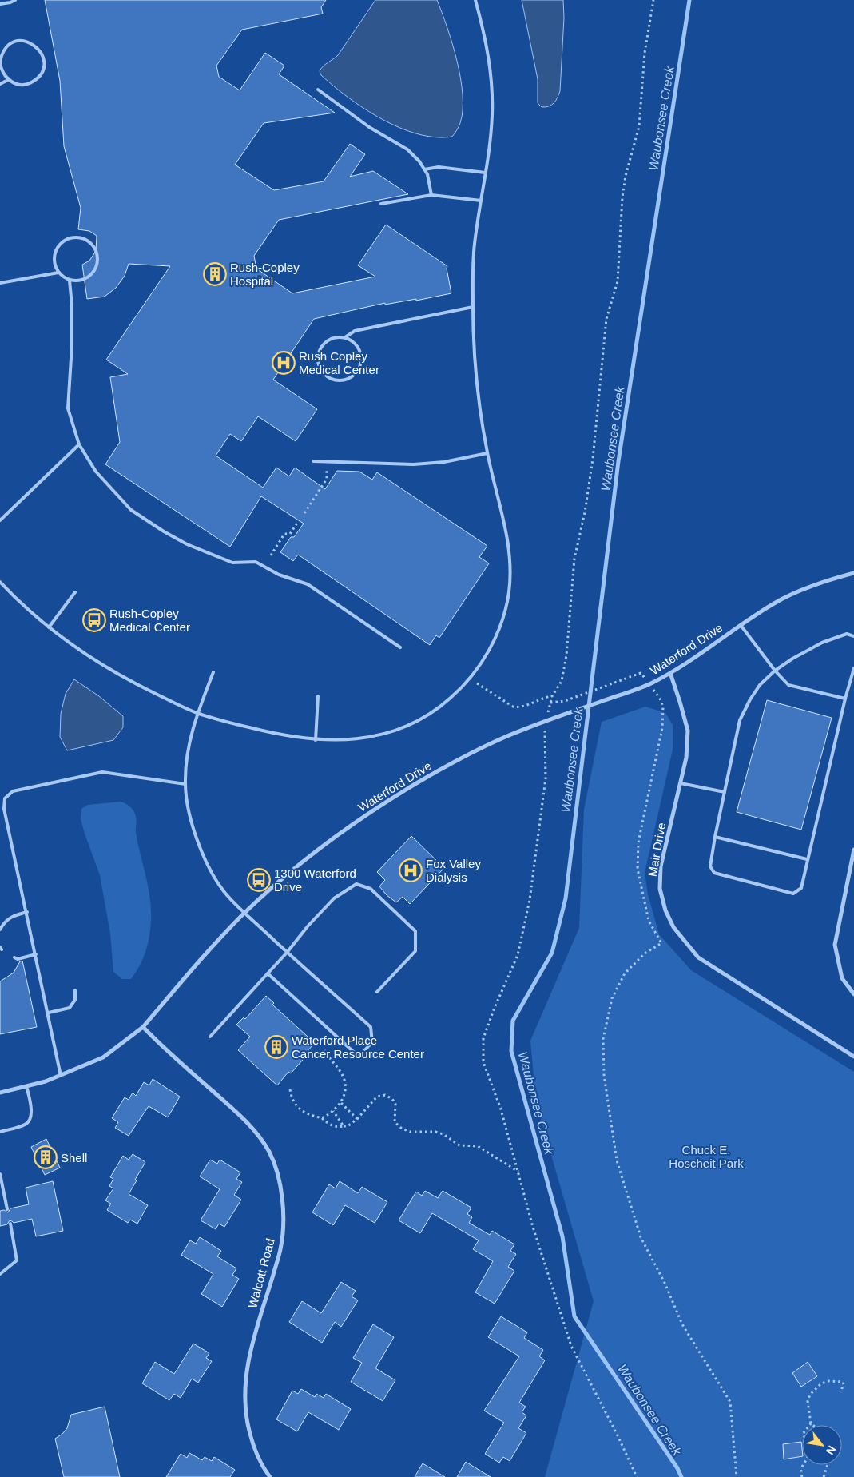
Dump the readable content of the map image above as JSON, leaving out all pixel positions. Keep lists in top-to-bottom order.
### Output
{
  "streets": {
    "street": ["Waterford Drive", "Mair Drive", "Walcott Road"]
  },
  "crossings": [
    ["Waterford Drive", "Mair Drive"],
    ["Waterford Drive", "Walcott Road"]
  ],
  "water": ["Waubonsee Creek"],
  "parks": ["Chuck E. Hoscheit Park"],
  "places": {
    "building": ["Rush-Copley Hospital", "Waterford Place Cancer Resource Center", "Shell"],
    "hospital": ["Rush Copley Medical Center", "Fox Valley Dialysis"],
    "bus stop": ["Rush-Copley Medical Center", "1300 Waterford Drive"]
  },
  "north": "bottom right"
}
